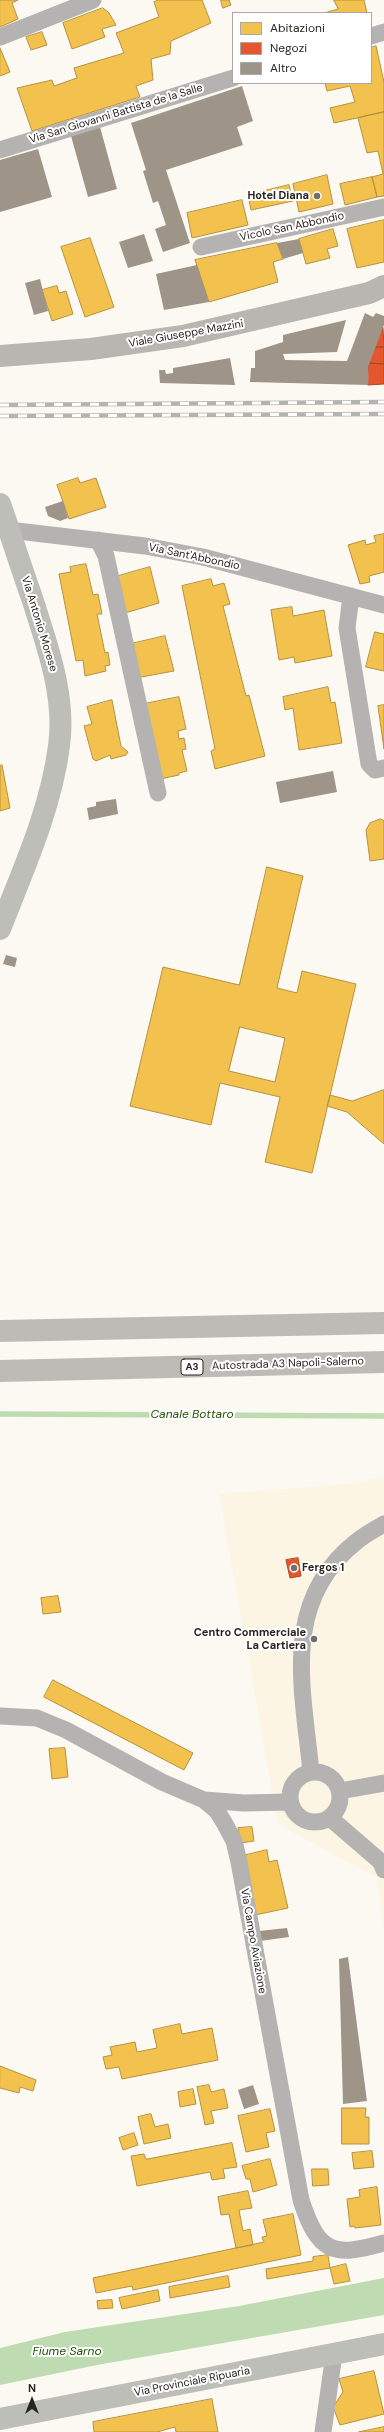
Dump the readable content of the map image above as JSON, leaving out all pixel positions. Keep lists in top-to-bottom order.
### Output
{
  "streets": {
    "highway": ["Autostrada A3 Napoli-Salerno", "A3"],
    "main road": ["Viale Giuseppe Mazzini"],
    "street": [
      "Via San Giovanni Battista de la Salle",
      "Vicolo San Abbondio",
      "Via Sant'Abbondio",
      "Via Antonio Morese",
      "Via Campo Aviazione",
      "Via Provinciale Ripuaria"
    ]
  },
  "crossings": [
    ["Via Sant'Abbondio", "Via Antonio Morese"]
  ],
  "water": ["Canale Bottaro", "Fiume Sarno"],
  "places": ["Hotel Diana", "Fergos 1", "Centro Commerciale La Cartiera"],
  "legend": ["Abitazioni", "Negozi", "Altro"],
  "north": "top"
}
